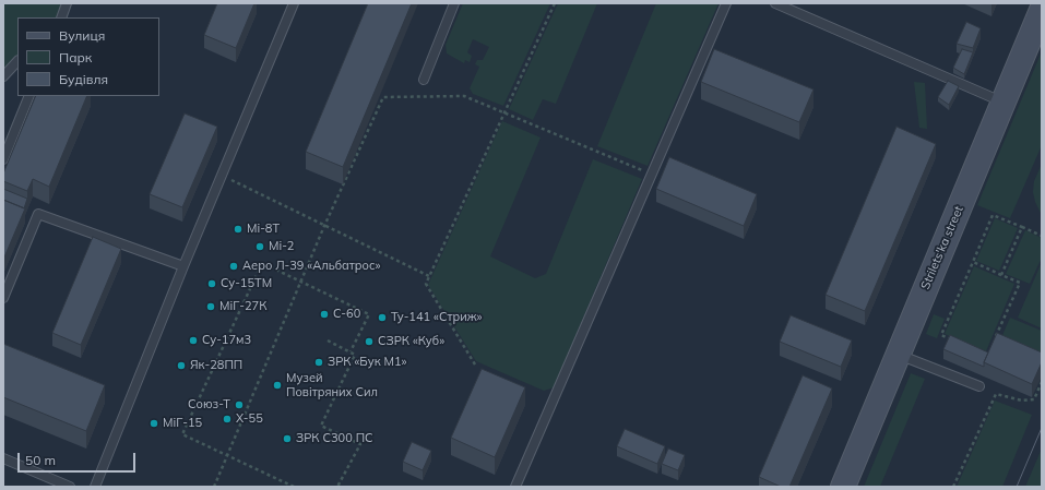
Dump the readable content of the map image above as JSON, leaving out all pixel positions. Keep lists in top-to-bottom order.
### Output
{
  "streets": {
    "main road": ["Strilets'ka street"]
  },
  "places": [
    "Мі-8Т",
    "Мі-2",
    "Аеро Л-39 «Альбатрос»",
    "Су-15ТМ",
    "МіГ-27К",
    "С-60",
    "Ту-141 «Стриж»",
    "Су-17м3",
    "СЗРК «Куб»",
    "ЗРК «Бук М1»",
    "Як-28ПП",
    "Музей Повітряних Сил",
    "Союз-Т",
    "Х-55",
    "МіГ-15",
    "ЗРК С300 ПС"
  ],
  "legend": ["Вулиця", "Парк", "Будівля"],
  "scale_bar": "50 m"
}
